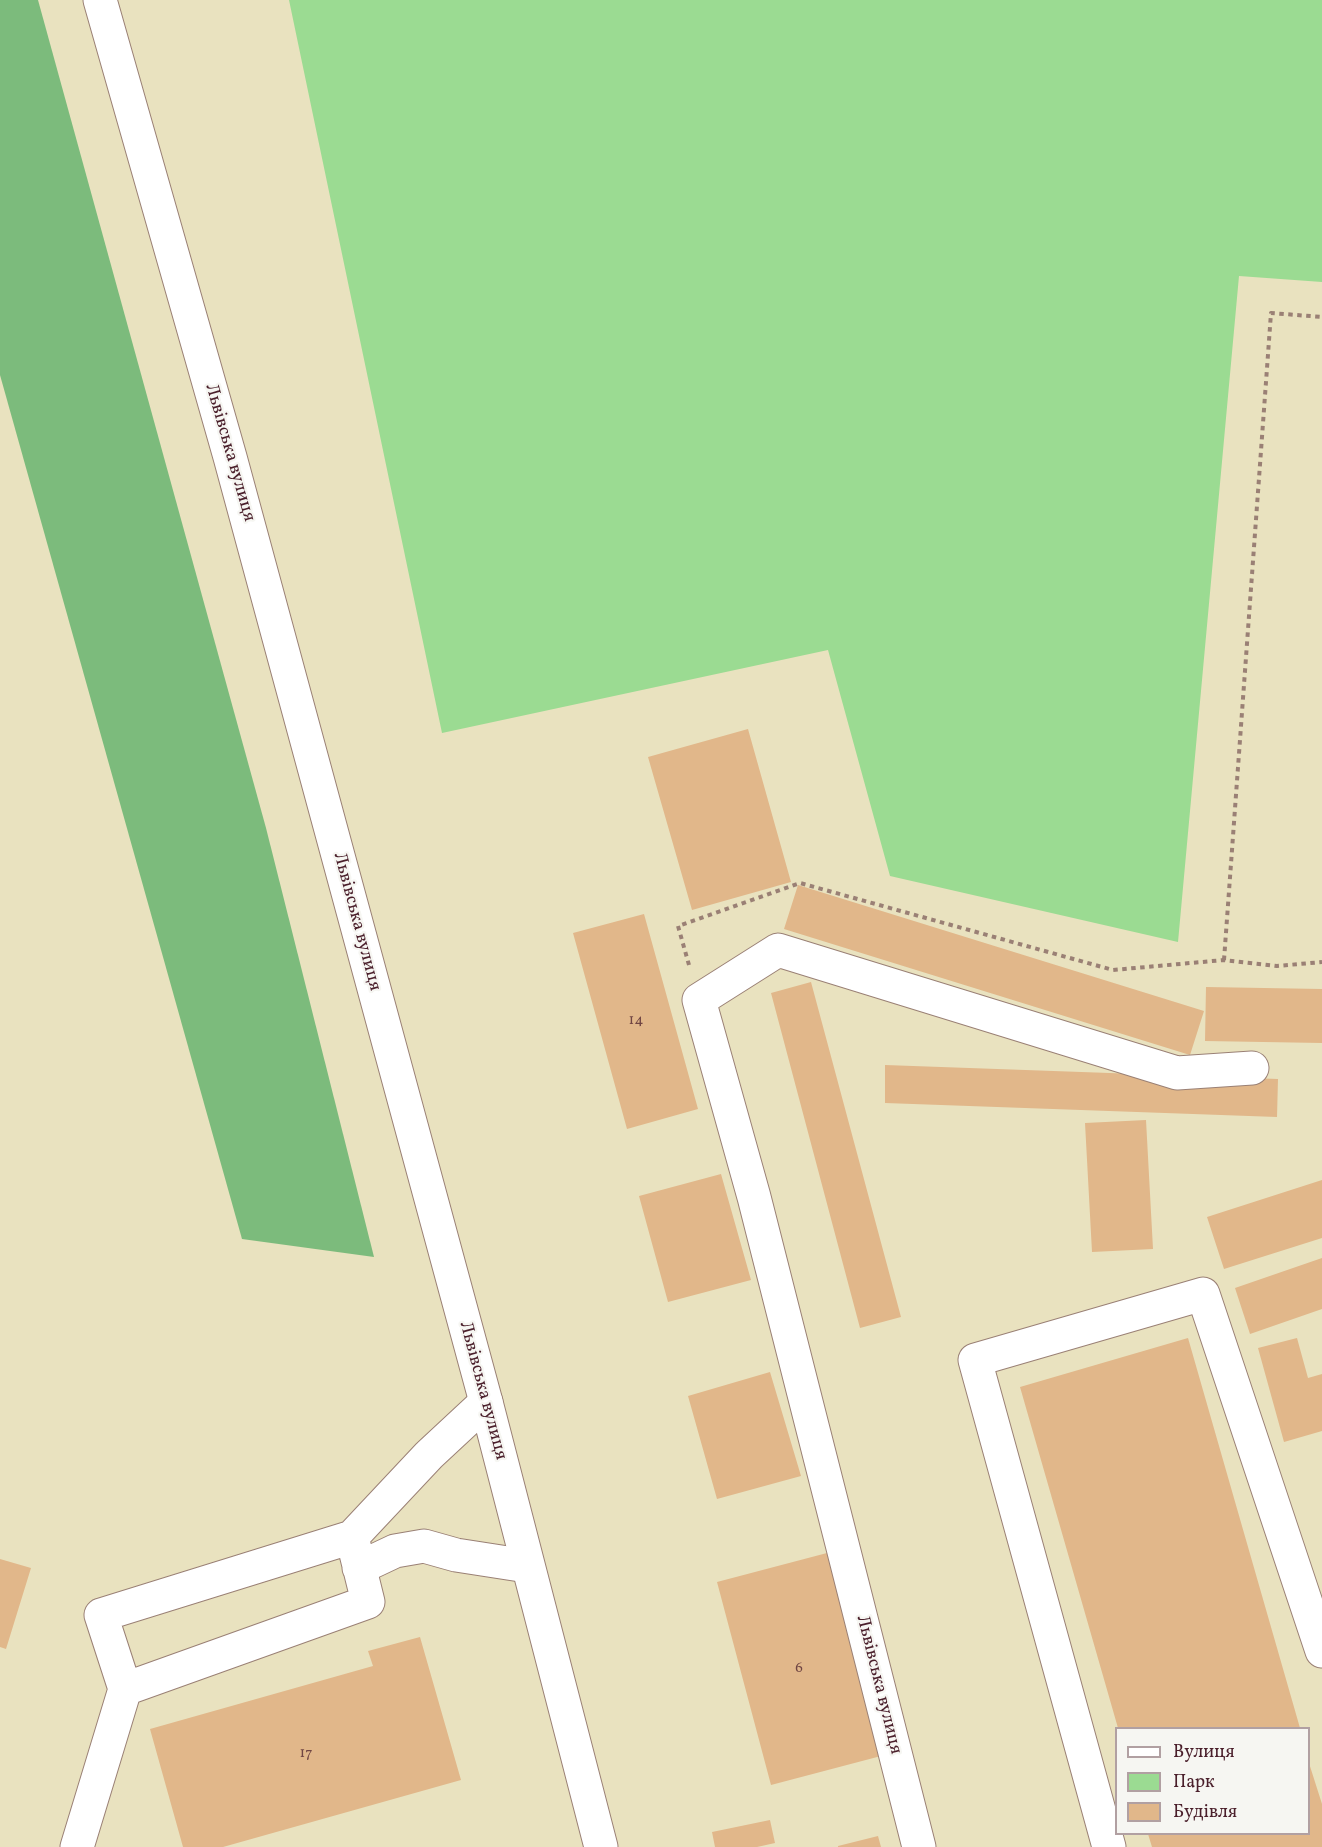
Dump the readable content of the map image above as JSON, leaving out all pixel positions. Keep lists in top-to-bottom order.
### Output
{
  "streets": {
    "main road": ["Львівська вулиця"]
  },
  "house_numbers": ["14", "6", "17"],
  "legend": ["Вулиця", "Парк", "Будівля"]
}
